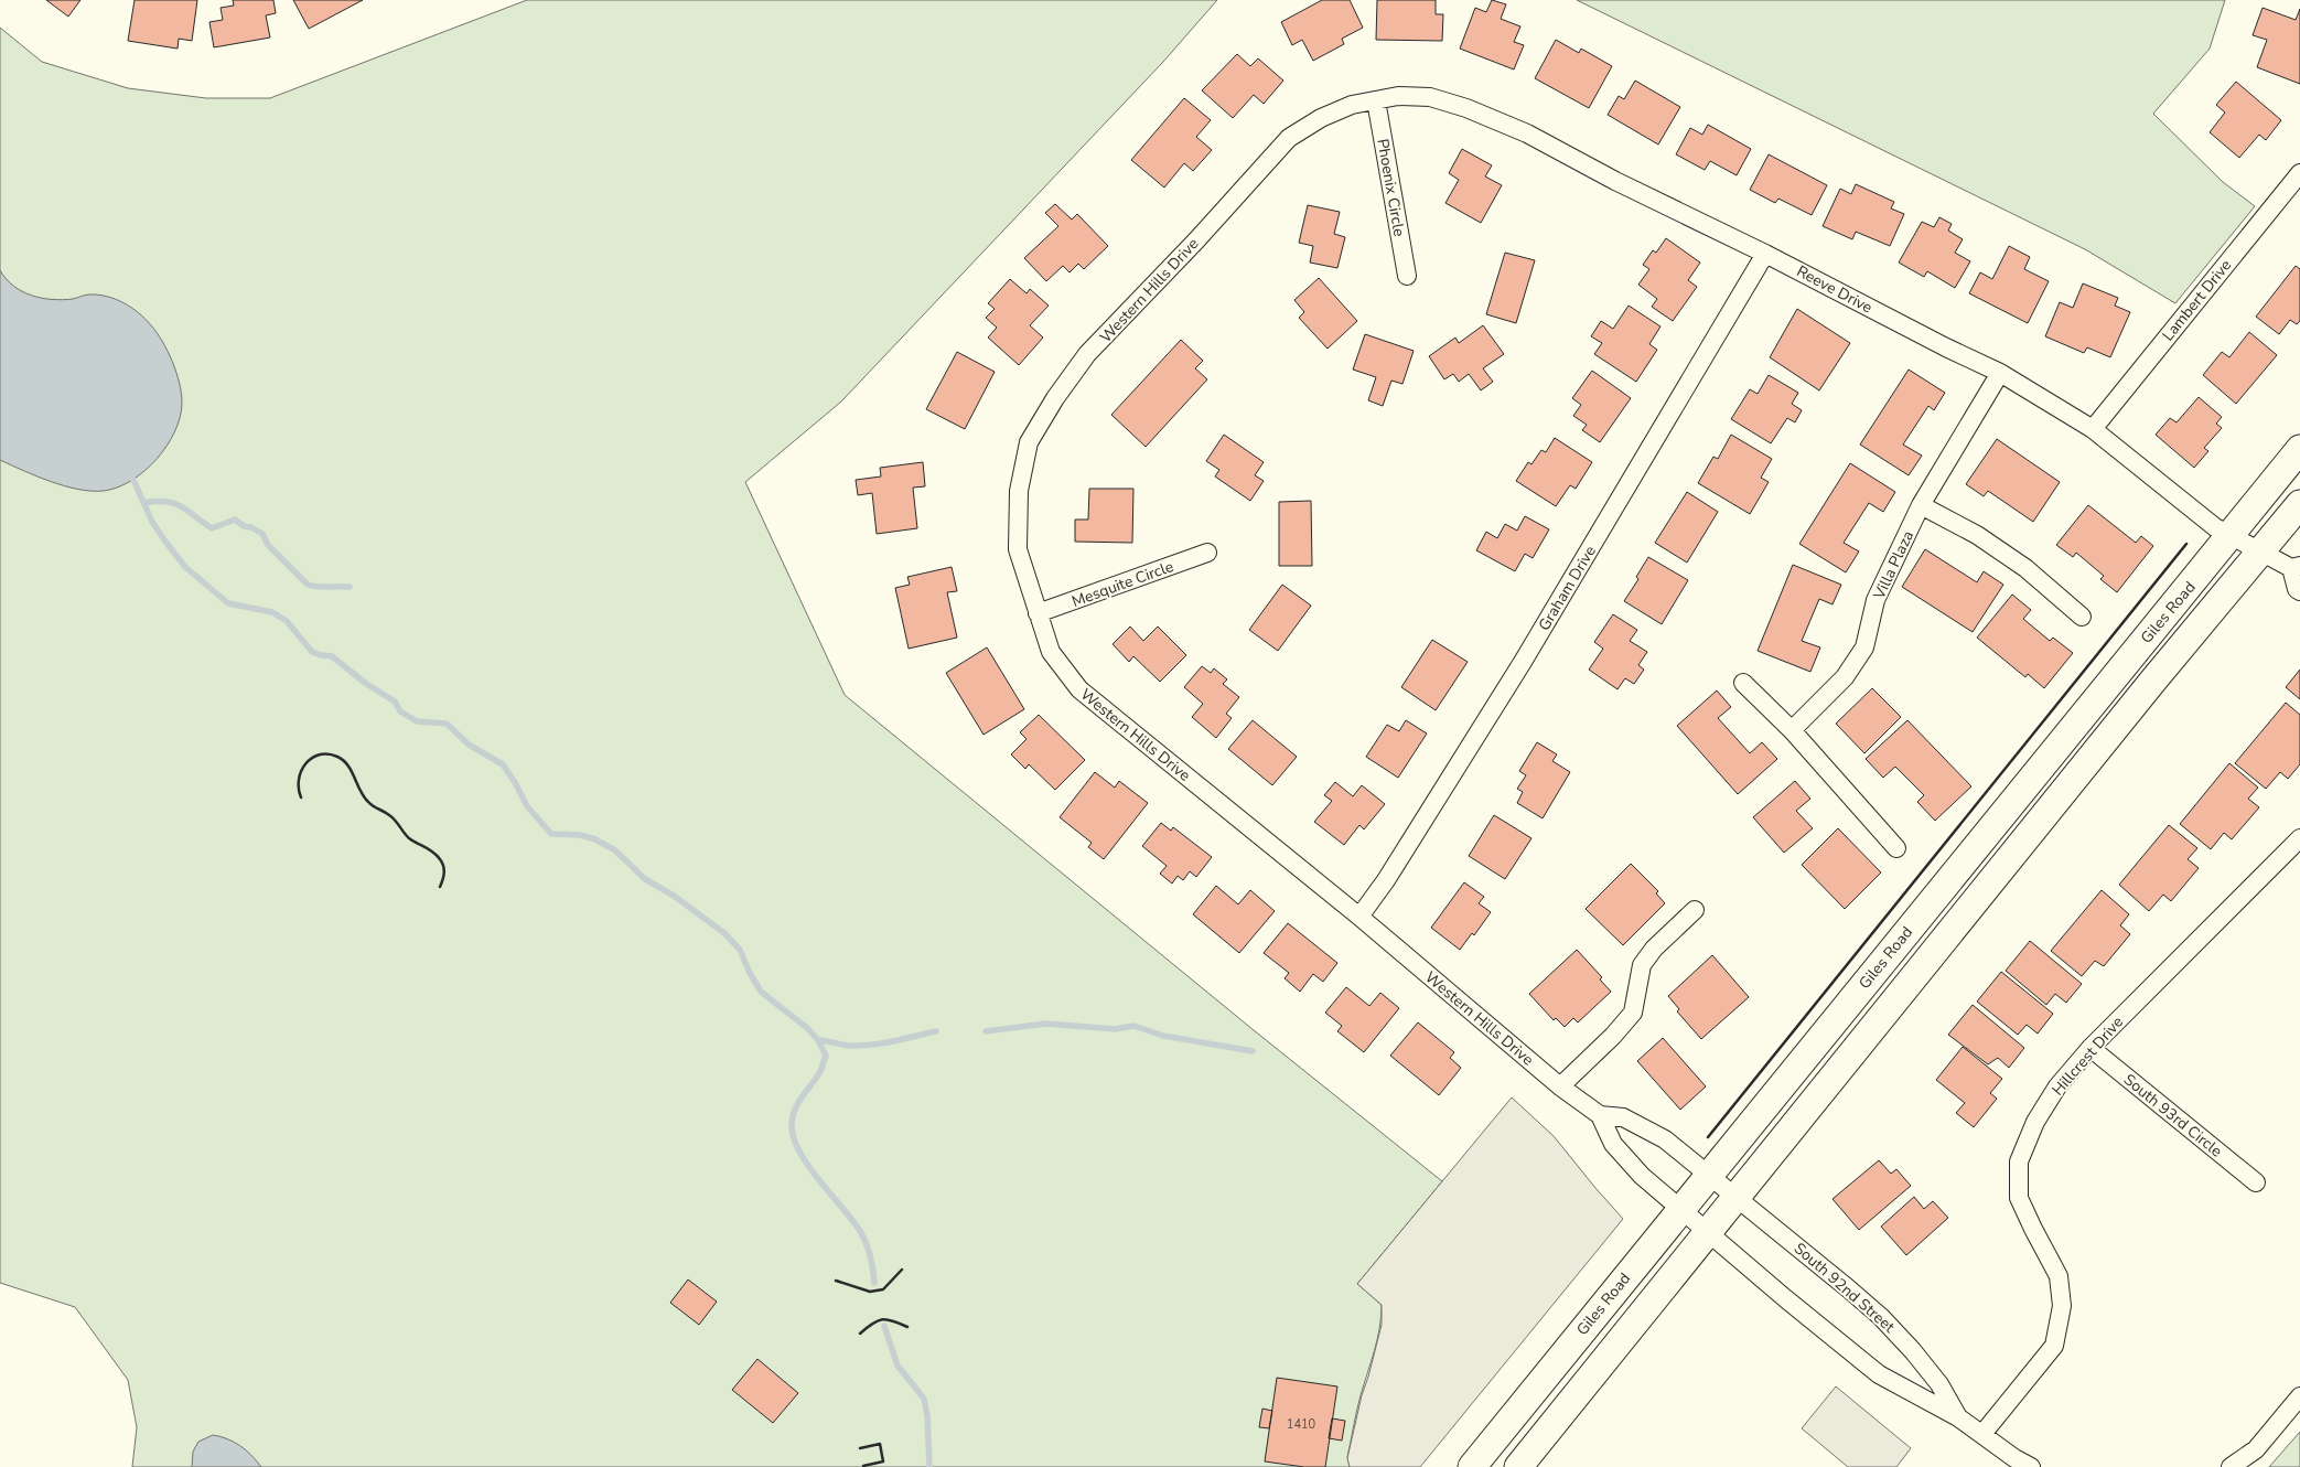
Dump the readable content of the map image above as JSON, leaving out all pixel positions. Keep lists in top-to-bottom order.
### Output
{
  "streets": {
    "main road": ["Giles Road"],
    "street": [
      "Phoenix Circle",
      "Reeve Drive",
      "Western Hills Drive",
      "Lambert Drive",
      "Villa Plaza",
      "Mesquite Circle",
      "Graham Drive",
      "Hillcrest Drive",
      "South 93rd Circle",
      "South 92nd Street"
    ]
  },
  "crossings": [
    ["Phoenix Circle", "Reeve Drive"],
    ["Phoenix Circle", "Western Hills Drive"],
    ["Reeve Drive", "Western Hills Drive"],
    ["Reeve Drive", "Lambert Drive"],
    ["Reeve Drive", "Villa Plaza"],
    ["Reeve Drive", "Graham Drive"],
    ["Reeve Drive", "Giles Road"],
    ["Western Hills Drive", "Mesquite Circle"],
    ["Western Hills Drive", "Graham Drive"],
    ["Western Hills Drive", "Giles Road"],
    ["Western Hills Drive", "South 92nd Street"],
    ["Hillcrest Drive", "South 93rd Circle"],
    ["Hillcrest Drive", "South 92nd Street"]
  ],
  "house_numbers": ["1410"]
}
